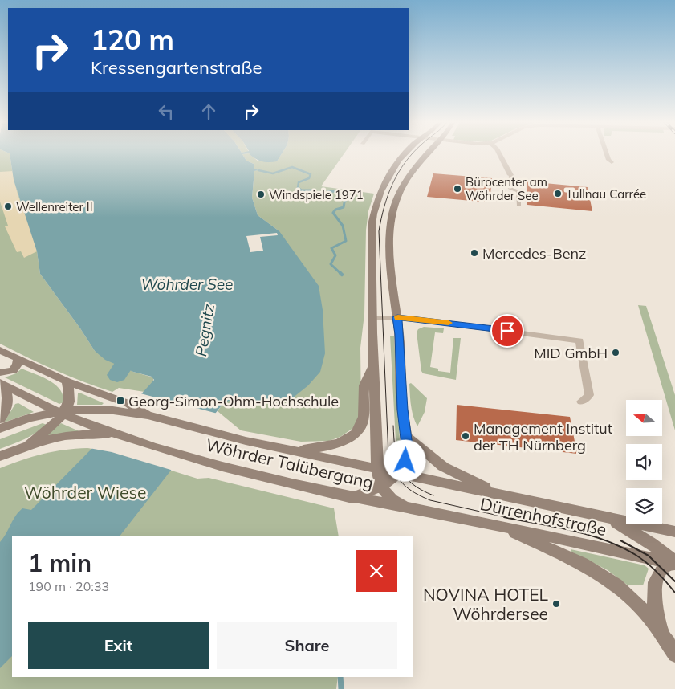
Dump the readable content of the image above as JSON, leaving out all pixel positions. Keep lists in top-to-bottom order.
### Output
{
  "streets": {
    "main road": ["Wöhrder Talübergang", "Dürrenhofstraße"]
  },
  "crossings": [
    ["Wöhrder Talübergang", "Dürrenhofstraße"]
  ],
  "water": ["Wöhrder See", "Pegnitz"],
  "parks": ["Wöhrder Wiese"],
  "places": {
    "other": [
      "Bürocenter am Wöhrder See",
      "Tullnau Carrée",
      "Windspiele 1971",
      "Wellenreiter II",
      "Mercedes-Benz",
      "MID GmbH",
      "Management Institut der TH Nürnberg",
      "NOVINA HOTEL Wöhrdersee"
    ],
    "transit": ["Georg-Simon-Ohm-Hochschule"]
  },
  "north": "left",
  "page": {
    "turn": ["120 m", "Kressengartenstraße"],
    "heading": ["1 min", "190 m · 20:33"],
    "buttons": ["Exit", "Share"]
  }
}
